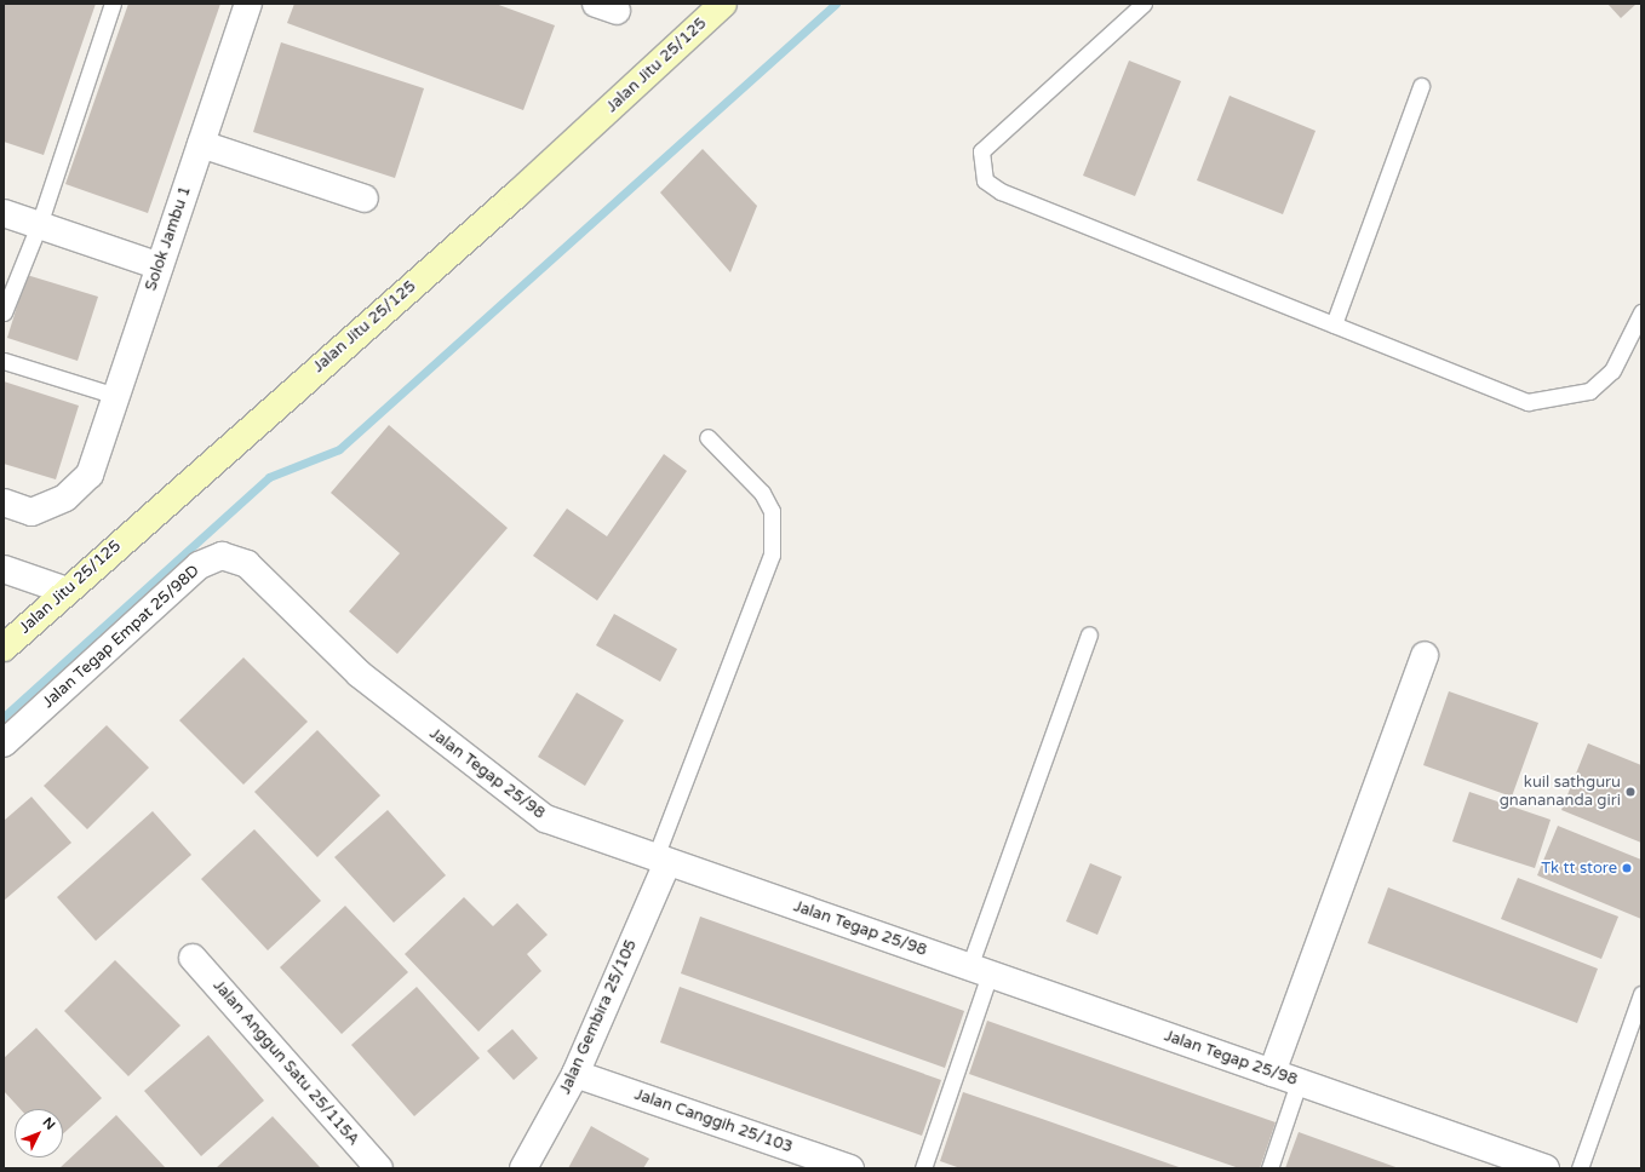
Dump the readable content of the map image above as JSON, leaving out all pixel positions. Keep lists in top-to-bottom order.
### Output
{
  "streets": {
    "street": [
      "Jalan Jitu 25/125",
      "Solok Jambu 1",
      "Jalan Tegap Empat 25/98D",
      "Jalan Tegap 25/98",
      "Jalan Gembira 25/105",
      "Jalan Anggun Satu 25/115A",
      "Jalan Canggih 25/103"
    ]
  },
  "crossings": [
    ["Jalan Tegap Empat 25/98D", "Jalan Tegap 25/98"],
    ["Jalan Tegap 25/98", "Jalan Gembira 25/105"],
    ["Jalan Gembira 25/105", "Jalan Canggih 25/103"]
  ],
  "places": ["kuil sathguru gnanananda giri", "Tk tt store"],
  "north": "top right"
}
